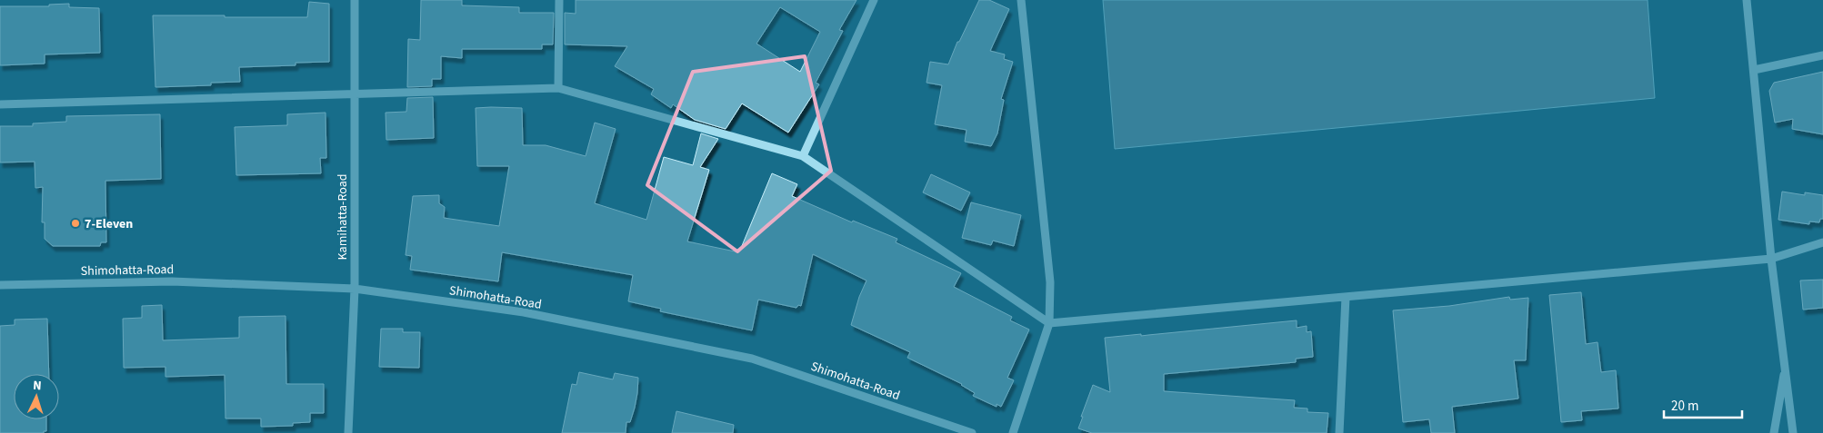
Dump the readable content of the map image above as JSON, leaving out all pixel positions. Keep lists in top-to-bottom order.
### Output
{
  "streets": {
    "street": ["Kamihatta-Road", "Shimohatta-Road"]
  },
  "crossings": [
    ["Kamihatta-Road", "Shimohatta-Road"]
  ],
  "places": ["7-Eleven"],
  "scale_bar": "20 m",
  "north": "top"
}
